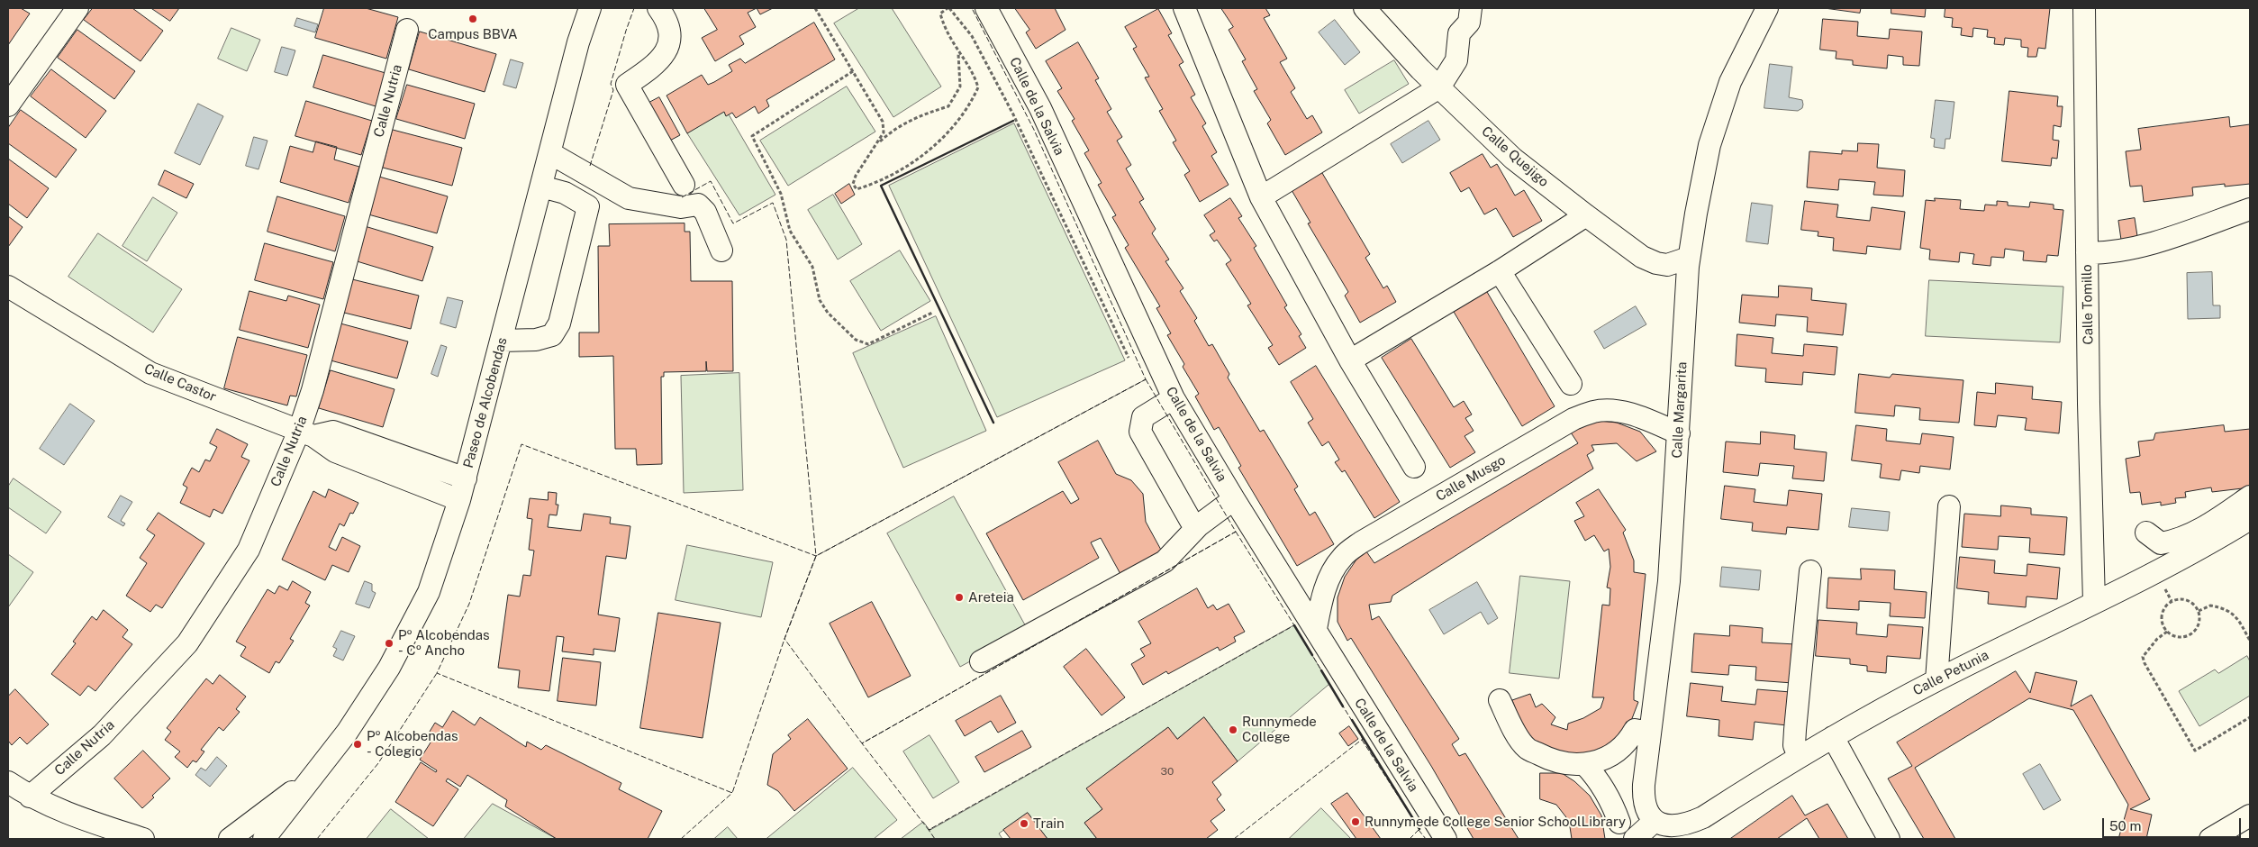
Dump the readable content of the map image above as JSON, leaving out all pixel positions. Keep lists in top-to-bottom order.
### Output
{
  "streets": {
    "street": [
      "Calle Nutria",
      "Calle de la Salvia",
      "Calle Quejigo",
      "Calle Tomillo",
      "Calle Castor",
      "Paseo de Alcobendas",
      "Calle Margarita",
      "Calle Musgo",
      "Calle Petunia"
    ]
  },
  "crossings": [
    ["Calle Nutria", "Calle Castor"],
    ["Calle de la Salvia", "Calle Musgo"],
    ["Calle Quejigo", "Calle Margarita"],
    ["Calle Tomillo", "Calle Petunia"],
    ["Calle Castor", "Paseo de Alcobendas"],
    ["Calle Margarita", "Calle Musgo"],
    ["Calle Margarita", "Calle Petunia"]
  ],
  "places": [
    "Campus BBVA",
    "Areteia",
    "Pº Alcobendas - Cº Ancho",
    "Runnymede College",
    "Pº Alcobendas - Colegio",
    "Runnymede College Senior SchoolLibrary",
    "Train"
  ],
  "house_numbers": ["30"],
  "scale_bar": "50 m"
}
